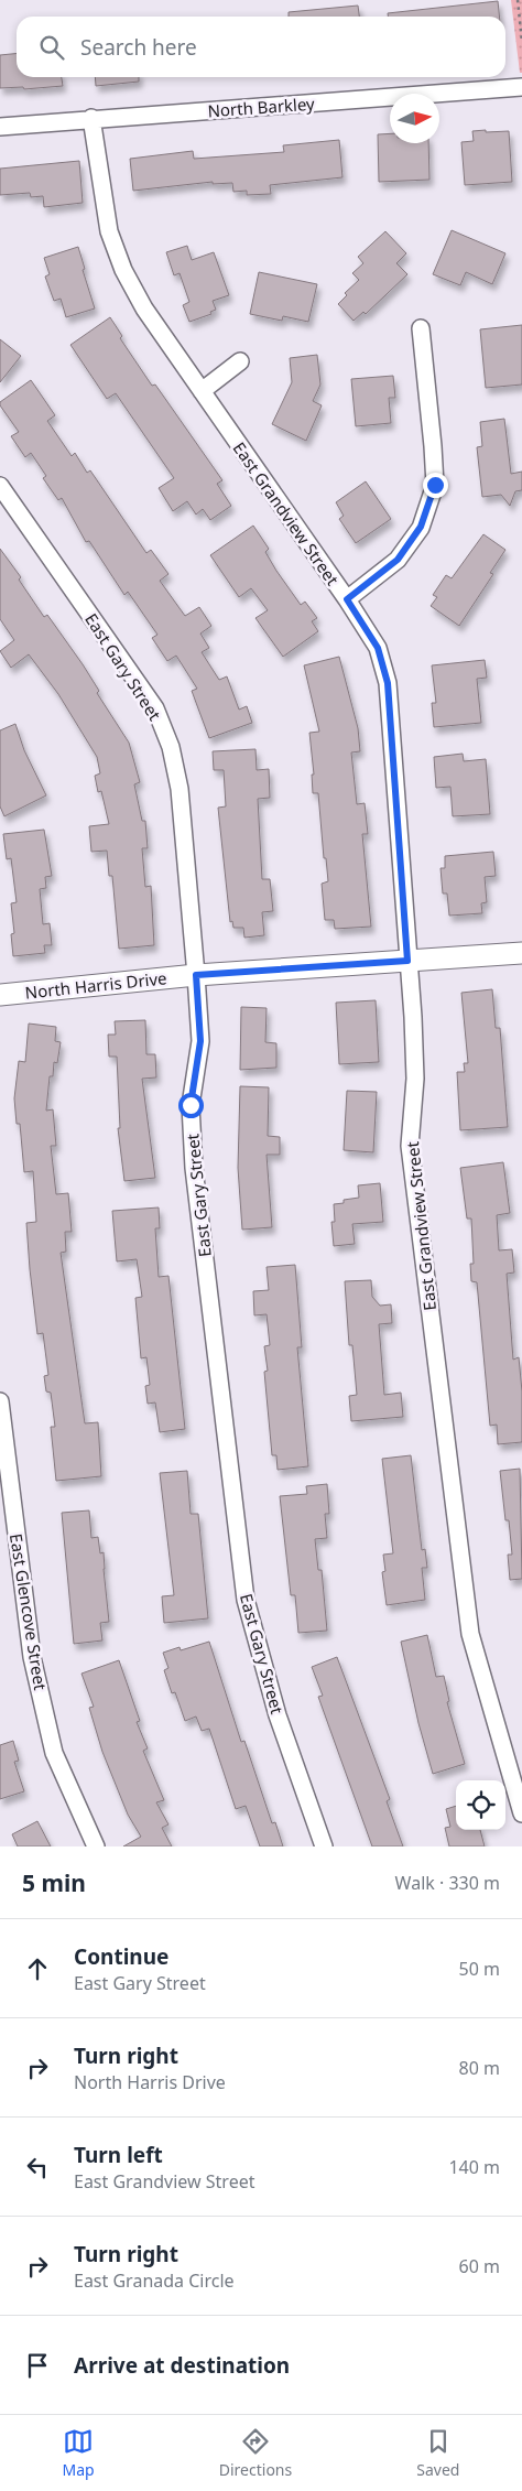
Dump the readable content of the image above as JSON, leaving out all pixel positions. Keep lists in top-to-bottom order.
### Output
{
  "streets": {
    "street": [
      "North Barkley",
      "East Grandview Street",
      "East Gary Street",
      "North Harris Drive",
      "East Glencove Street"
    ]
  },
  "crossings": [
    ["North Barkley", "East Grandview Street"],
    ["East Grandview Street", "North Harris Drive"],
    ["East Gary Street", "North Harris Drive"]
  ],
  "north": "right",
  "page": {
    "search": "Search here",
    "heading": ["5 min", "Walk · 330 m"],
    "list": [
      ["Continue", "East Gary Street", "50 m"],
      ["Turn right", "North Harris Drive", "80 m"],
      ["Turn left", "East Grandview Street", "140 m"],
      ["Turn right", "East Granada Circle", "60 m"],
      "Arrive at destination"
    ],
    "nav": ["Map", "Directions", "Saved"]
  }
}
